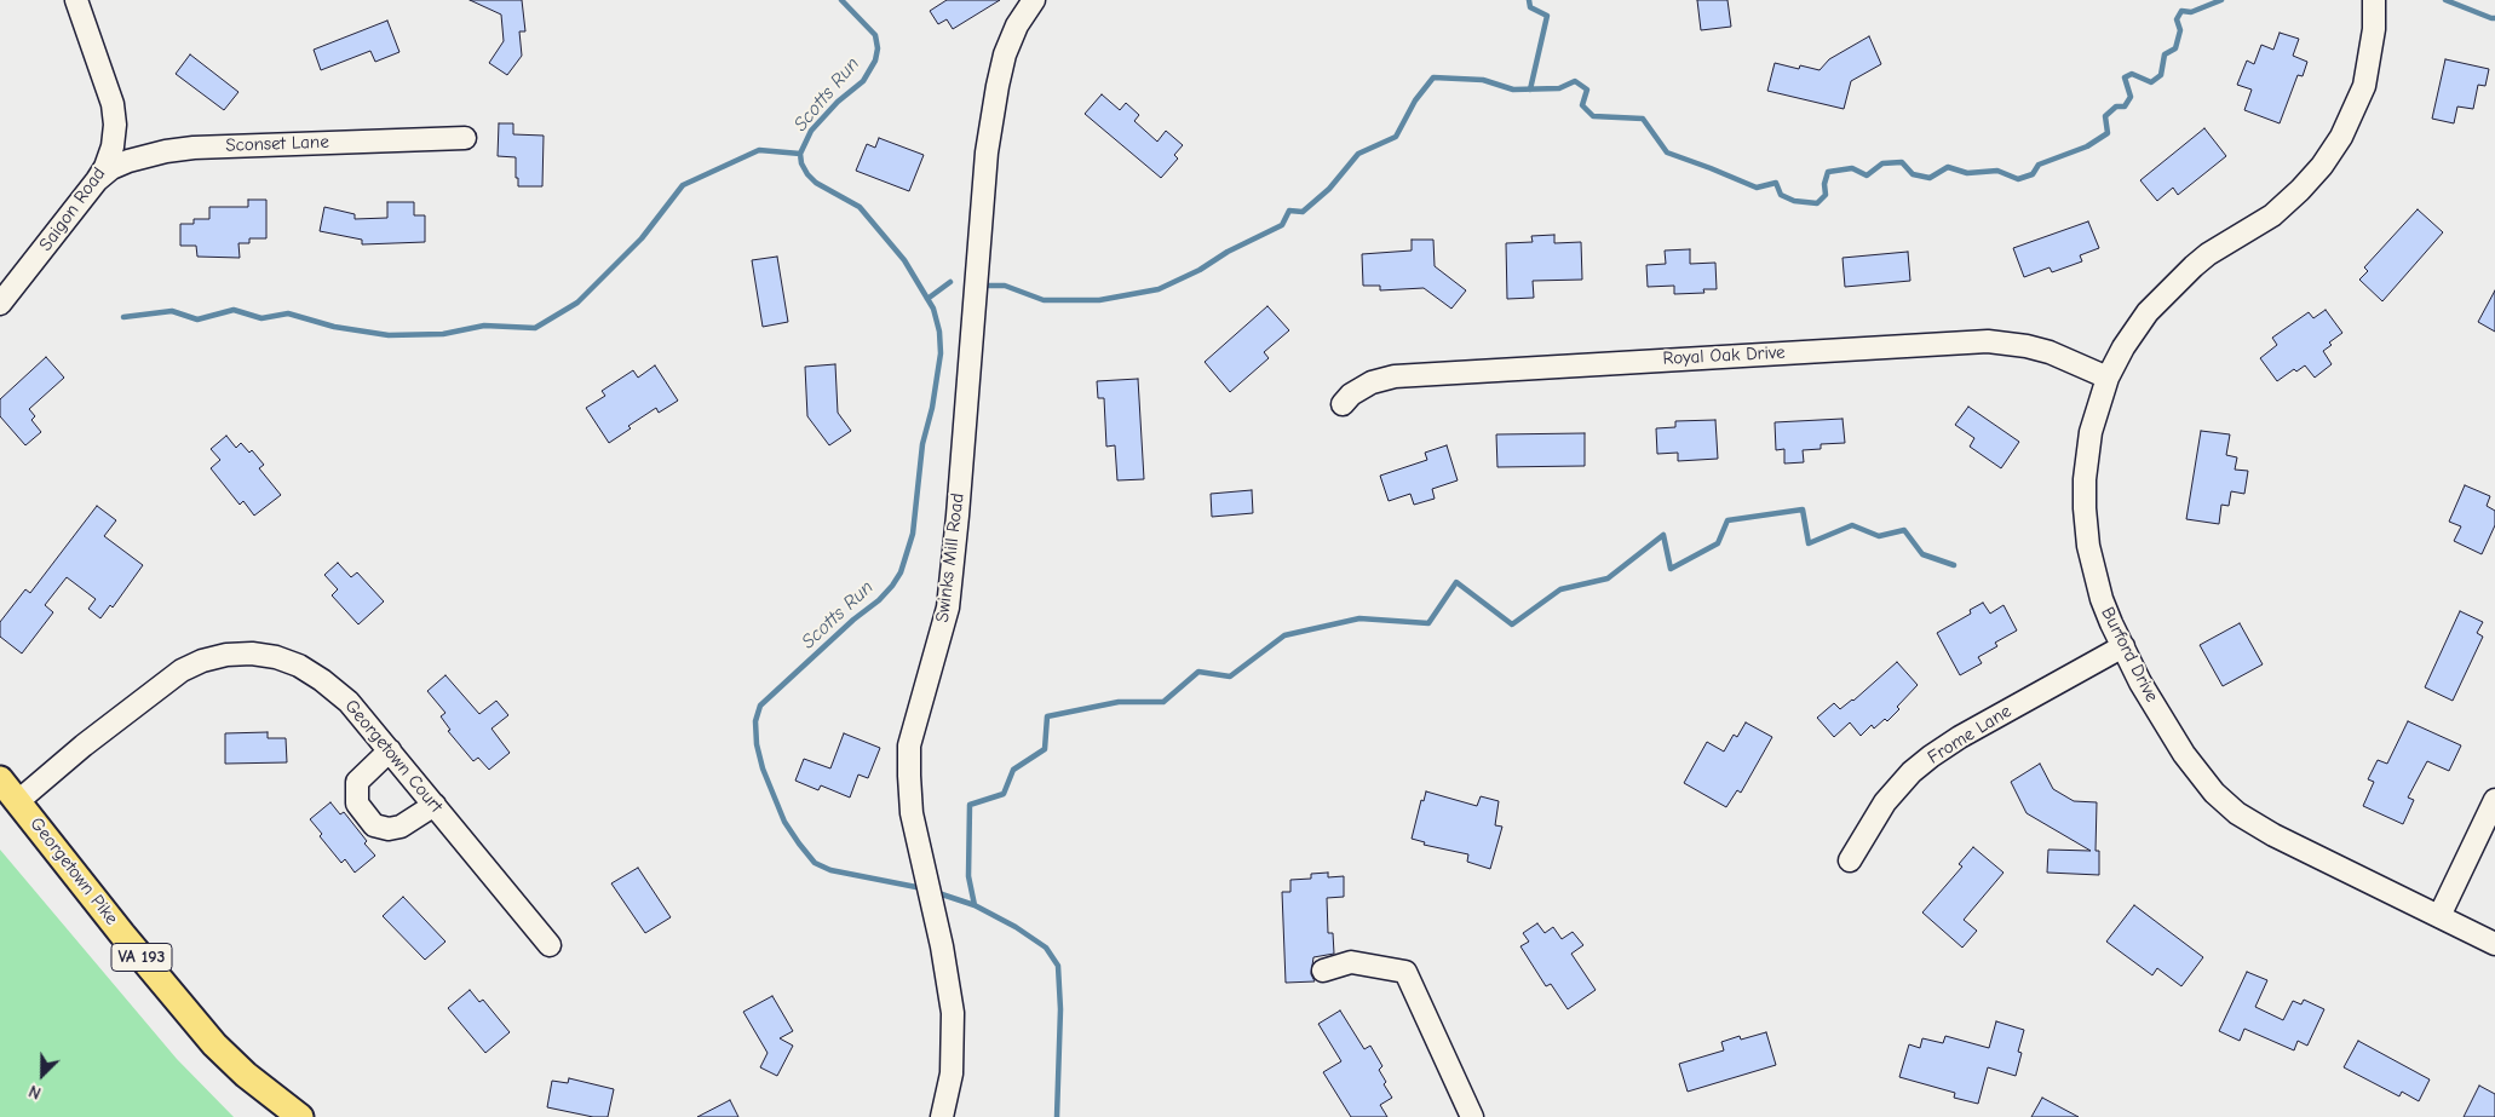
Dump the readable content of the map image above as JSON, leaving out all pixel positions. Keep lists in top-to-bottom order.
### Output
{
  "streets": {
    "main road": ["Georgetown Pike", "VA 193"],
    "street": [
      "Sconset Lane",
      "Saigon Road",
      "Royal Oak Drive",
      "Swinks Mill Road",
      "Burford Drive",
      "Frome Lane",
      "Georgetown Court"
    ]
  },
  "crossings": [
    ["Sconset Lane", "Saigon Road"],
    ["Royal Oak Drive", "Burford Drive"],
    ["Burford Drive", "Frome Lane"],
    ["Georgetown Court", "Georgetown Pike"]
  ],
  "water": ["Scotts Run"],
  "north": "bottom left"
}
